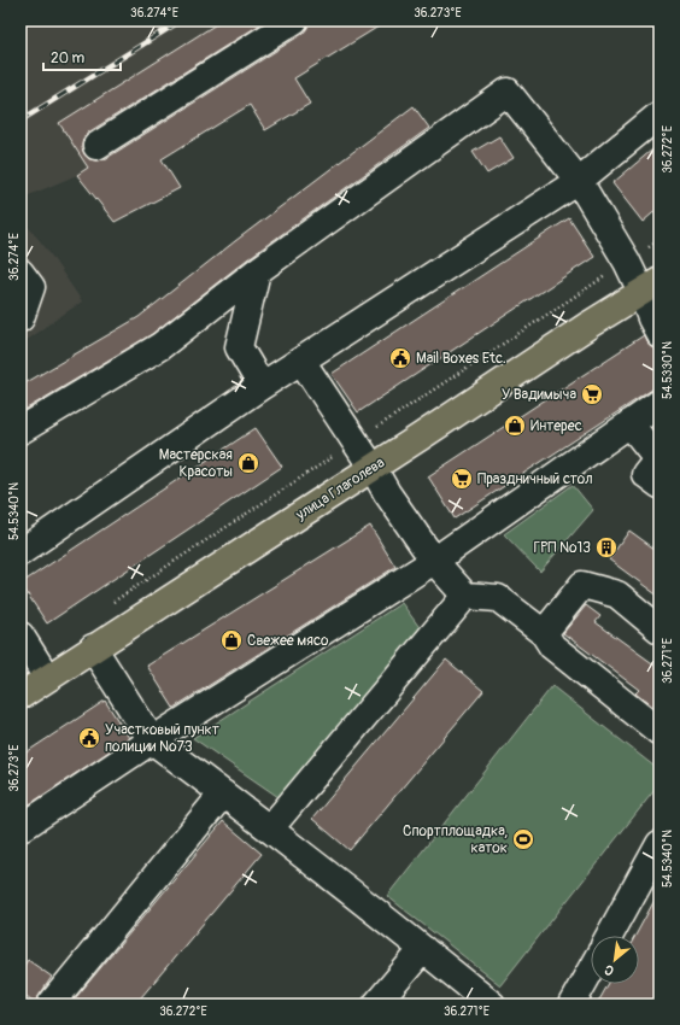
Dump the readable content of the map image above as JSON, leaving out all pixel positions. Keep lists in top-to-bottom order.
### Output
{
  "streets": {
    "main road": ["улица Глаголева"]
  },
  "places": {
    "public building": ["Mail Boxes Etc.", "Участковый пункт полиции №73"],
    "supermarket": ["У Вадимыча", "Праздничный стол"],
    "shop": ["Интерес", "Мастерская Красоты", "Свежее мясо"],
    "building": ["ГРП №13"],
    "sports": ["Спортплощадка, каток"]
  },
  "scale_bar": "20 m",
  "north": "bottom left",
  "coordinates": [
    "36.274°E",
    "36.273°E",
    "36.272°E",
    "54.5330°N",
    "54.5340°N",
    "36.271°E"
  ]
}
